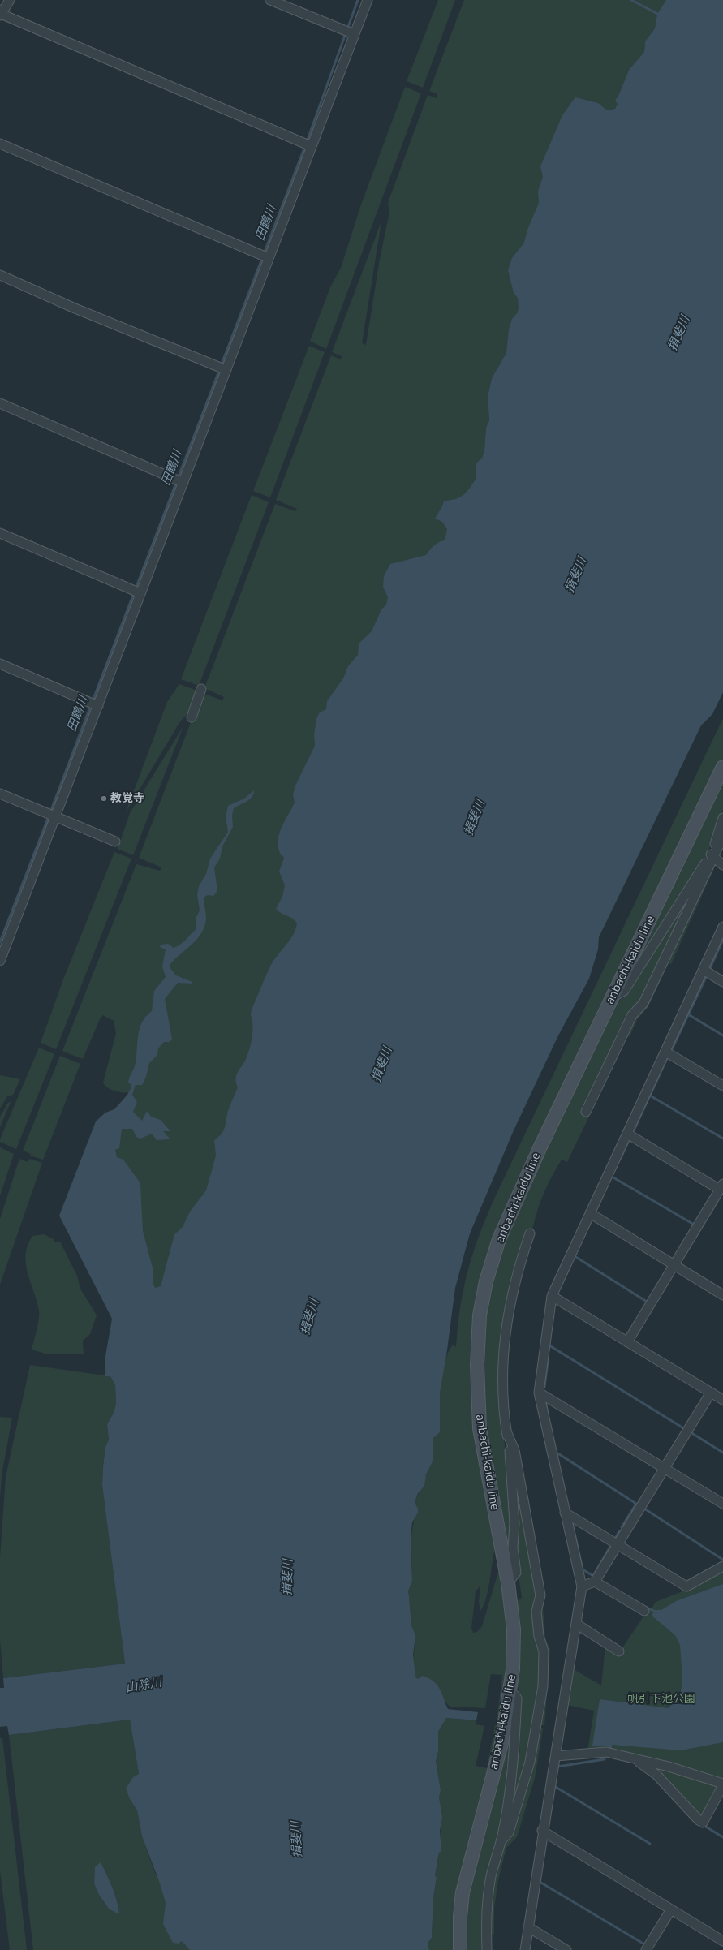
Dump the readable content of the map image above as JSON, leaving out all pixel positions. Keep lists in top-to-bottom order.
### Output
{
  "streets": {
    "main road": ["anbachi-kaidu line"]
  },
  "water": ["田鶴川", "揖斐川", "山除川"],
  "parks": ["帆引下池公園"],
  "places": ["教覚寺"]
}
